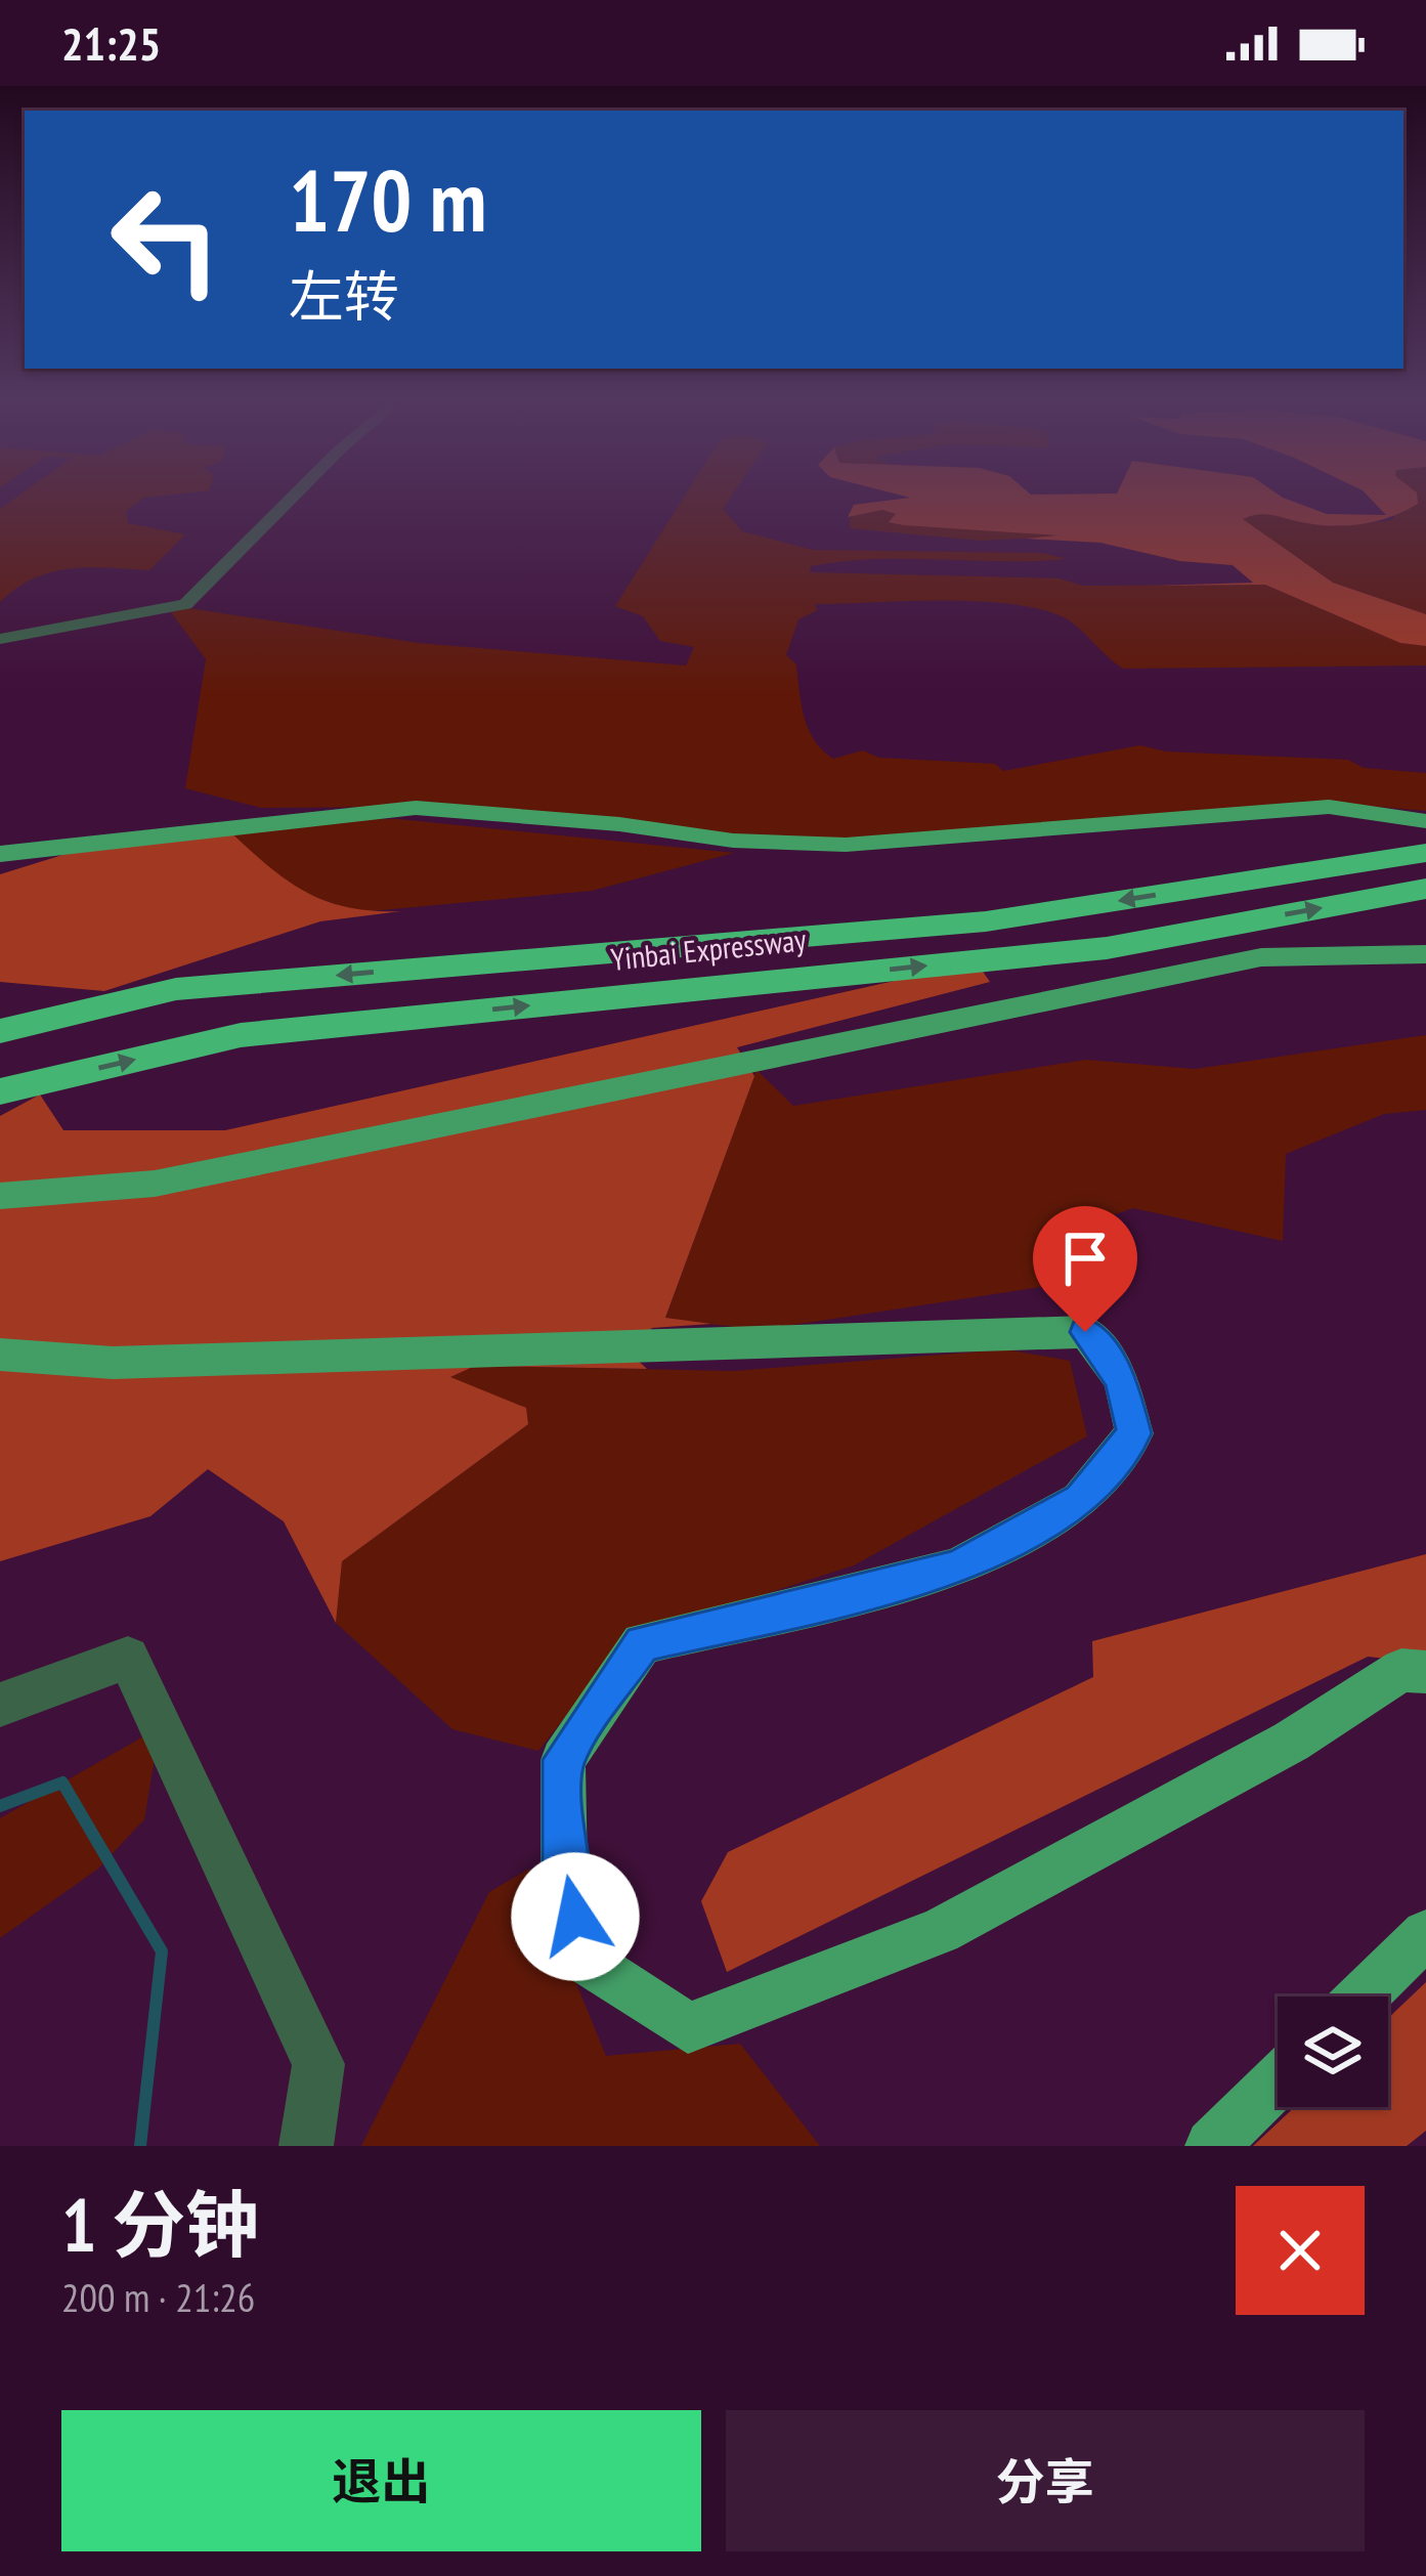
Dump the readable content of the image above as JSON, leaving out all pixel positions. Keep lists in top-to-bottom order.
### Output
{
  "streets": {
    "highway": ["Yinbai Expressway"]
  },
  "page": {
    "status": "21:25",
    "turn": ["170 m", "左转"],
    "heading": ["1 分钟", "200 m · 21:26"],
    "buttons": ["退出", "分享"]
  }
}
